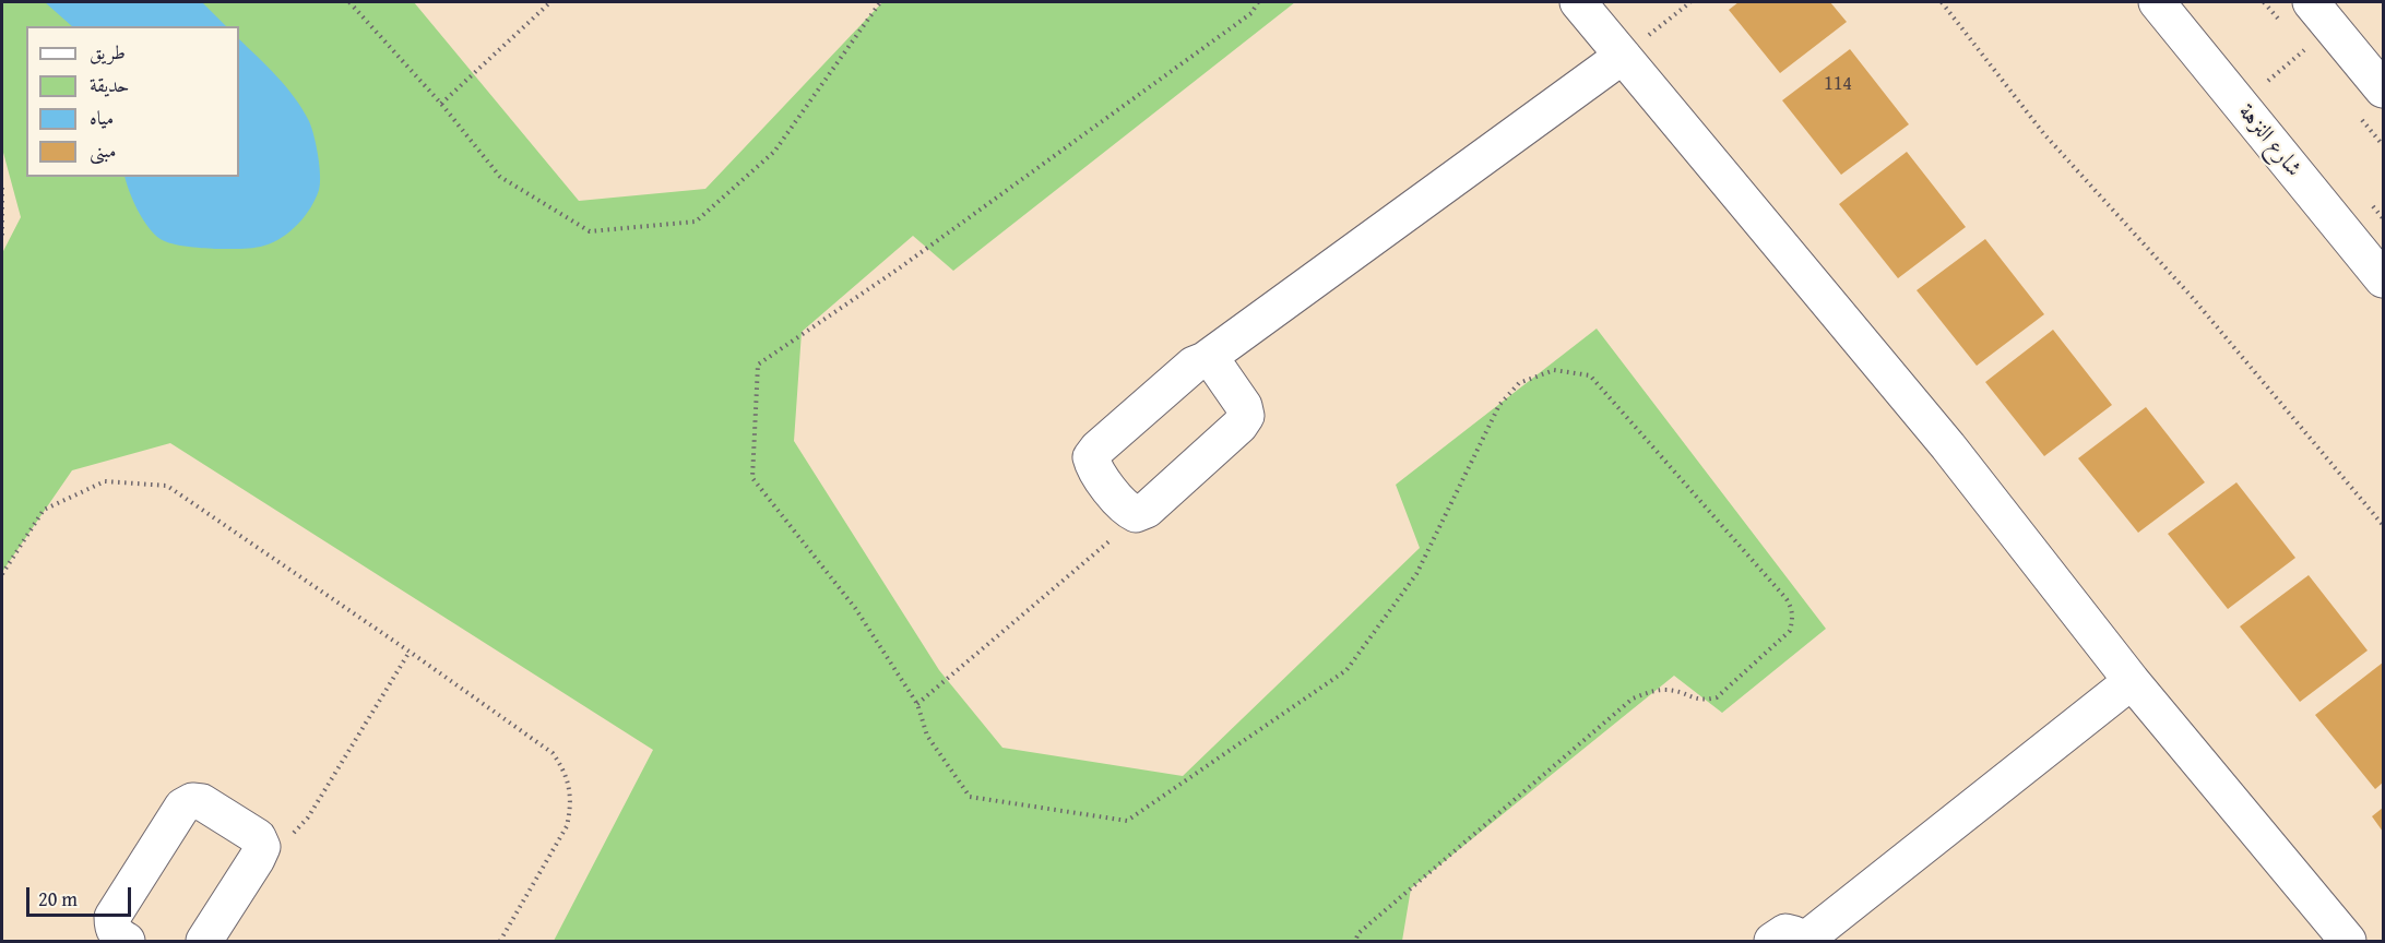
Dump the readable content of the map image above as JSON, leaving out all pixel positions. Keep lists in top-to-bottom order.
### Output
{
  "streets": {
    "street": ["شارع النزهة"]
  },
  "house_numbers": ["114"],
  "legend": [
    "طريق",
    "حديقة",
    "مياه",
    "مبنى"
  ],
  "scale_bar": "20 m"
}
